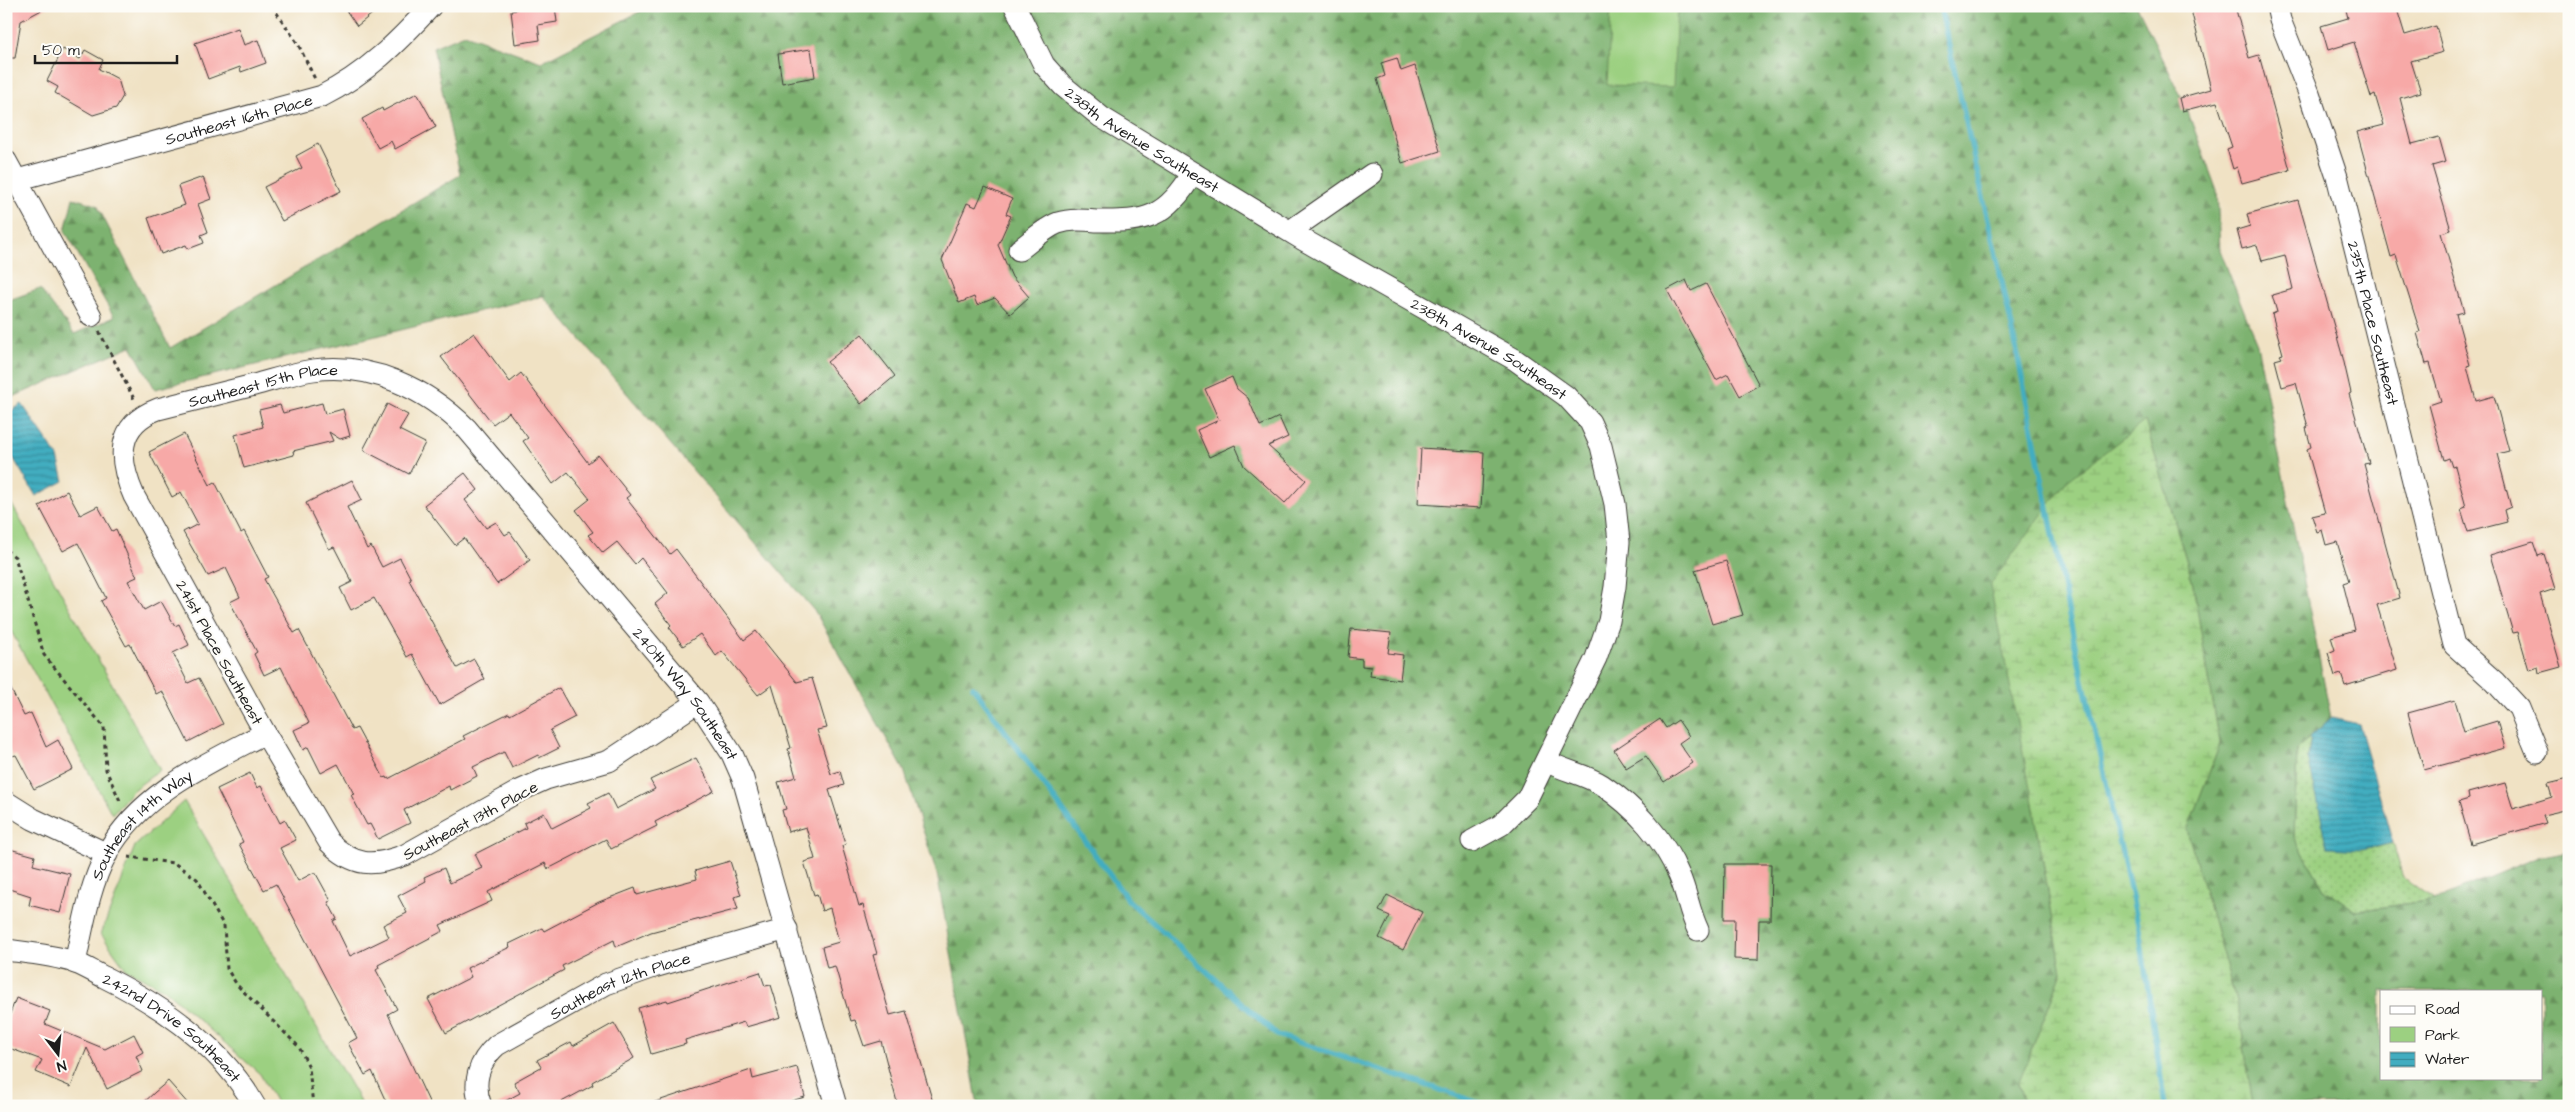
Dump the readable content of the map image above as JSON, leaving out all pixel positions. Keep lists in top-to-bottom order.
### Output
{
  "streets": {
    "street": [
      "Southeast 16th Place",
      "238th Avenue Southeast",
      "235th Place Southeast",
      "Southeast 15th Place",
      "241st Place Southeast",
      "240th Way Southeast",
      "Southeast 13th Place",
      "Southeast 14th Way",
      "Southeast 12th Place",
      "242nd Drive Southeast"
    ]
  },
  "crossings": [
    ["Southeast 15th Place", "241st Place Southeast"],
    ["Southeast 15th Place", "240th Way Southeast"],
    ["241st Place Southeast", "Southeast 13th Place"],
    ["241st Place Southeast", "Southeast 14th Way"],
    ["240th Way Southeast", "Southeast 13th Place"],
    ["240th Way Southeast", "Southeast 12th Place"],
    ["Southeast 14th Way", "242nd Drive Southeast"]
  ],
  "legend": ["Road", "Park", "Water"],
  "scale_bar": "50 m",
  "north": "bottom"
}
